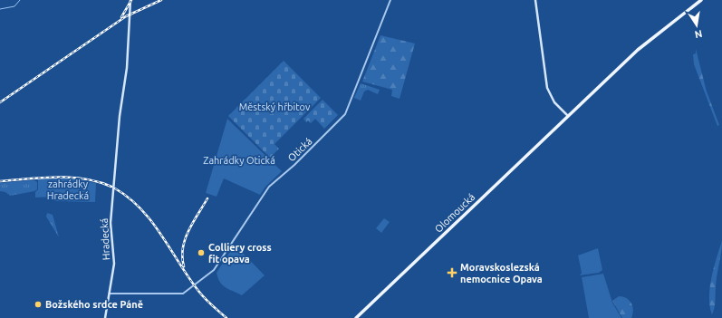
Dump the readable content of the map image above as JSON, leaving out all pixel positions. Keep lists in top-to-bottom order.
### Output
{
  "streets": {
    "main road": ["Olomoucká", "Hradecká"],
    "street": ["Otická"]
  },
  "crossings": [
    ["Otická", "Hradecká"]
  ],
  "parks": ["Městský hřbitov", "Zahrádky Otická", "zahrádky Hradecká"],
  "places": {
    "other": ["Colliery cross fit opava", "Božského srdce Páně"],
    "health": ["Moravskoslezská nemocnice Opava"]
  },
  "north": "bottom"
}
